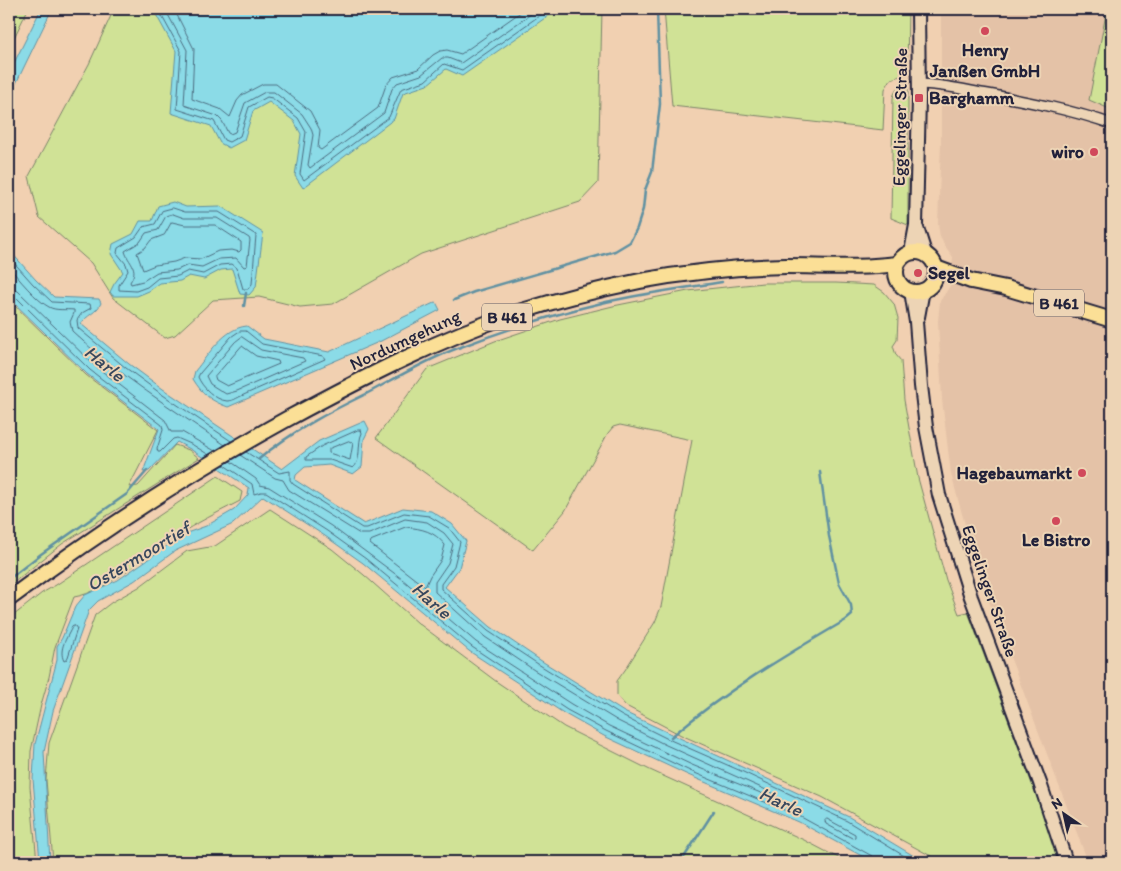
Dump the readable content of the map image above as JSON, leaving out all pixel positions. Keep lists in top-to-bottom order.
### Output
{
  "streets": {
    "main road": ["B 461", "Nordumgehung"],
    "street": ["Eggelinger Straße"]
  },
  "crossings": [
    ["Eggelinger Straße", "B 461"],
    ["Eggelinger Straße", "Nordumgehung"],
    ["B 461", "Nordumgehung"]
  ],
  "water": ["Harle", "Ostermoortief"],
  "places": {
    "other": [
      "Henry Janßen GmbH",
      "wiro",
      "Segel",
      "Hagebaumarkt",
      "Le Bistro"
    ],
    "transit": ["Barghamm"]
  },
  "north": "top left"
}
